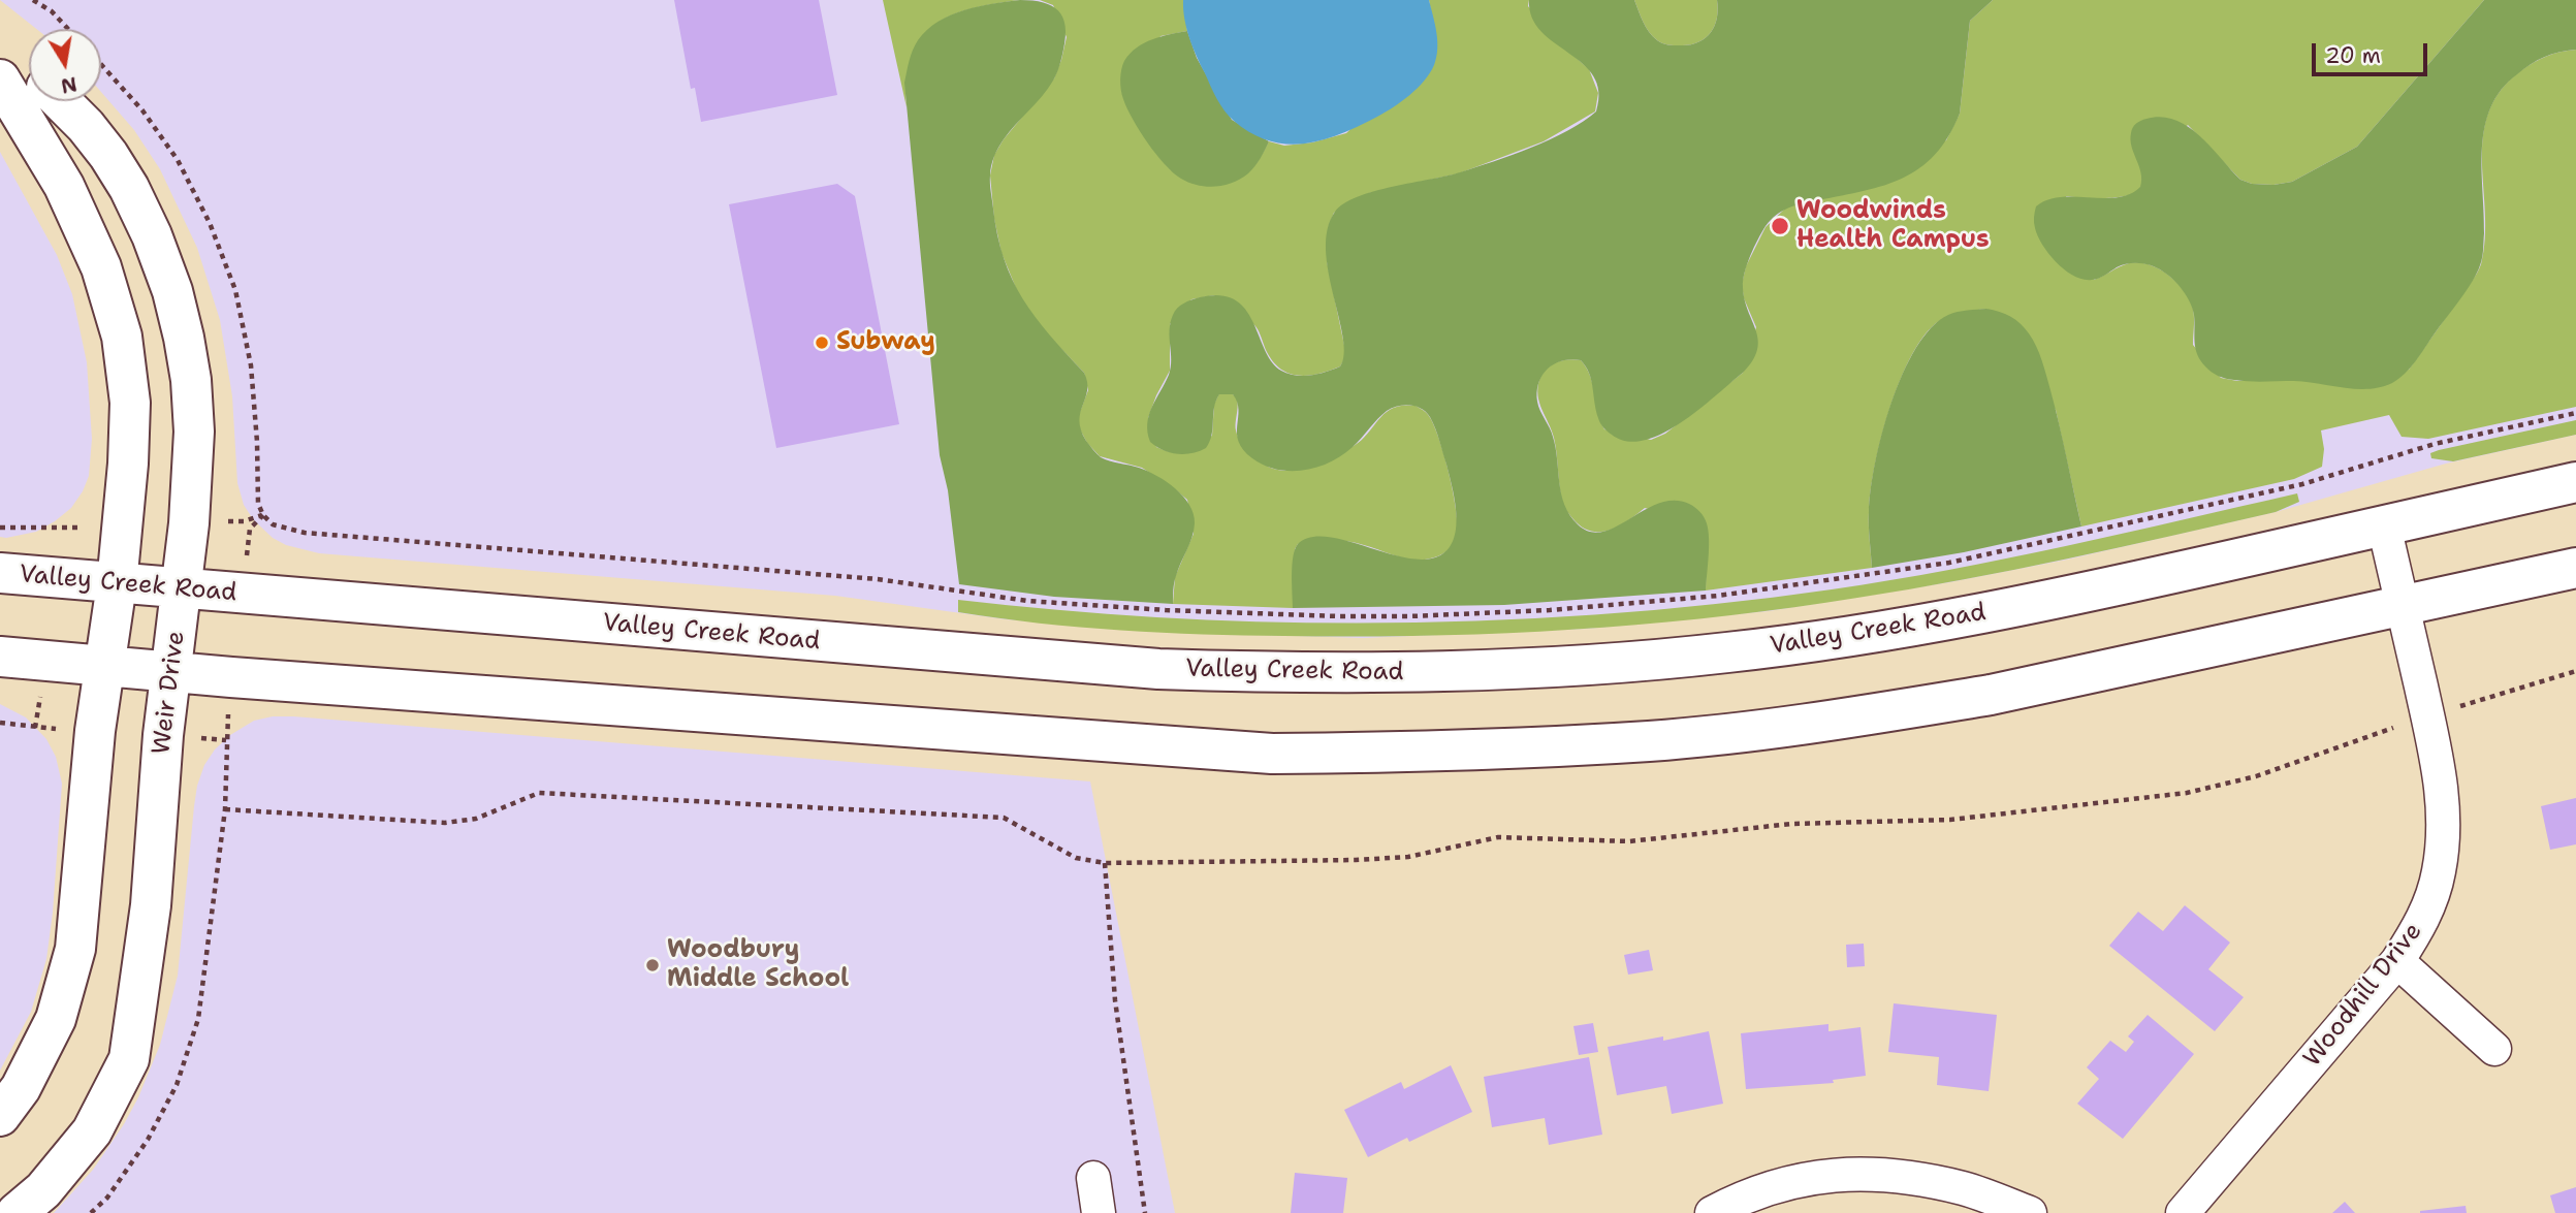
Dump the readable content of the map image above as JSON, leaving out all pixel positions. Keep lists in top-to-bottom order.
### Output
{
  "streets": {
    "main road": ["Valley Creek Road", "Weir Drive"],
    "street": ["Woodhill Drive"]
  },
  "crossings": [
    ["Valley Creek Road", "Weir Drive"],
    ["Valley Creek Road", "Woodhill Drive"]
  ],
  "places": ["Woodwinds Health Campus", "Subway", "Woodbury Middle School"],
  "scale_bar": "20 m",
  "north": "bottom"
}
